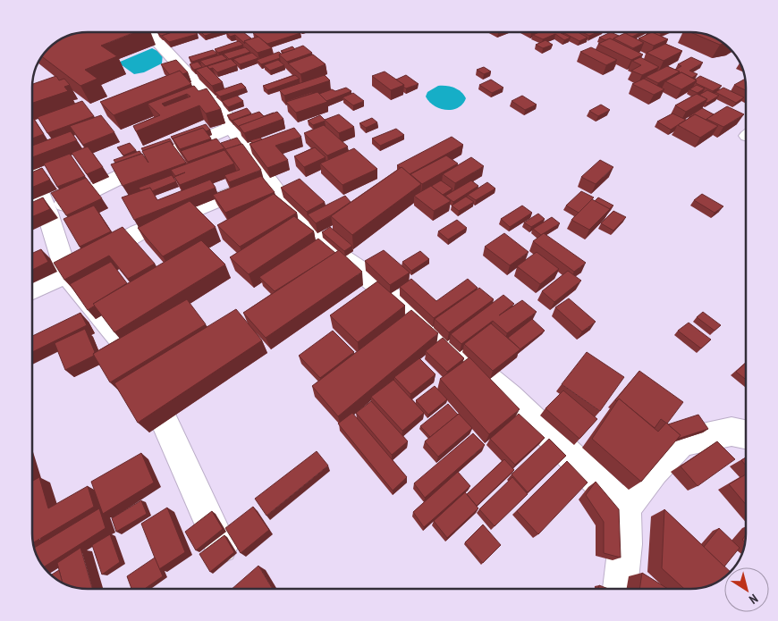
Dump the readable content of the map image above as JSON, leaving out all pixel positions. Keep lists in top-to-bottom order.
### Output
{
  "north": "bottom right"
}
